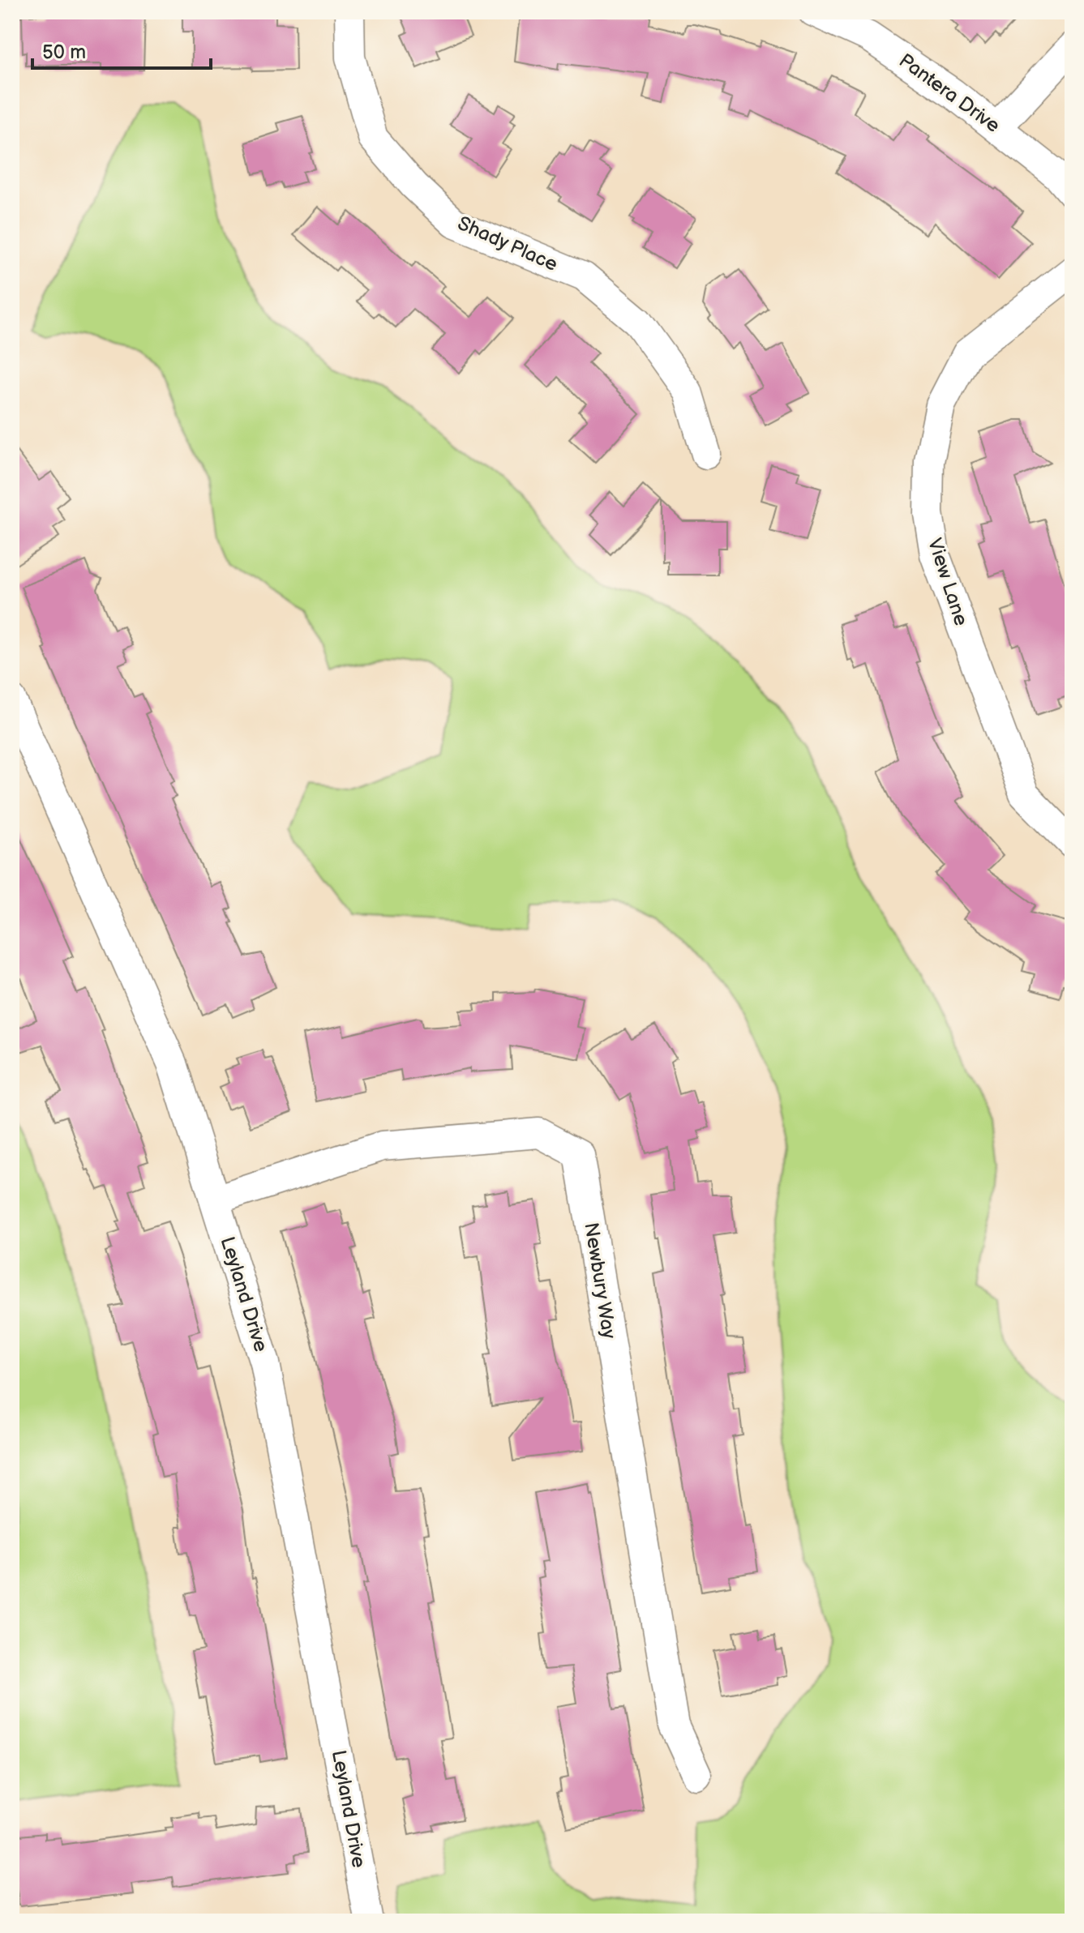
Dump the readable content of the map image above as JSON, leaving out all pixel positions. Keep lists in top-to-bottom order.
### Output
{
  "streets": {
    "street": [
      "Pantera Drive",
      "Shady Place",
      "View Lane",
      "Newbury Way",
      "Leyland Drive"
    ]
  },
  "crossings": [
    ["Newbury Way", "Leyland Drive"]
  ],
  "scale_bar": "50 m"
}
